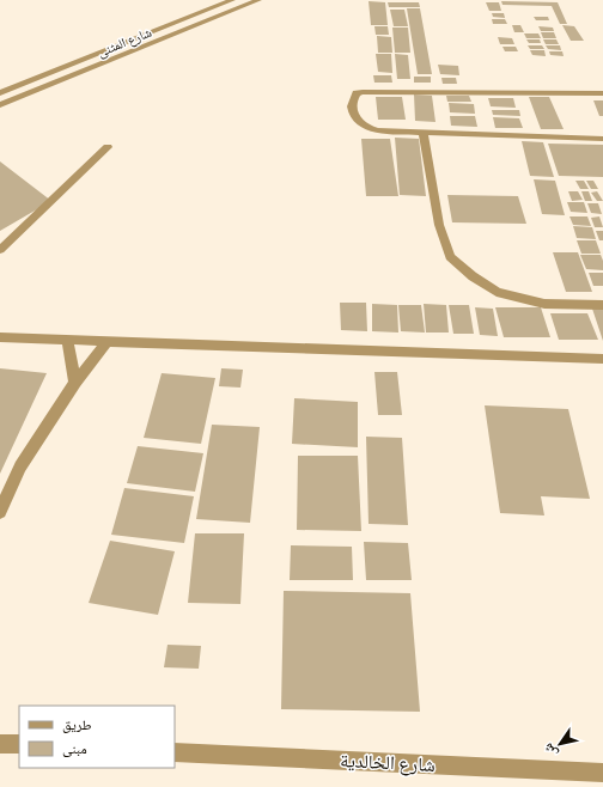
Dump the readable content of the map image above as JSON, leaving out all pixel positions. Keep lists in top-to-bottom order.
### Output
{
  "streets": {
    "street": ["شارع المثنى", "شارع الخالدية"]
  },
  "legend": ["طريق", "مبنى"],
  "north": "bottom left"
}
